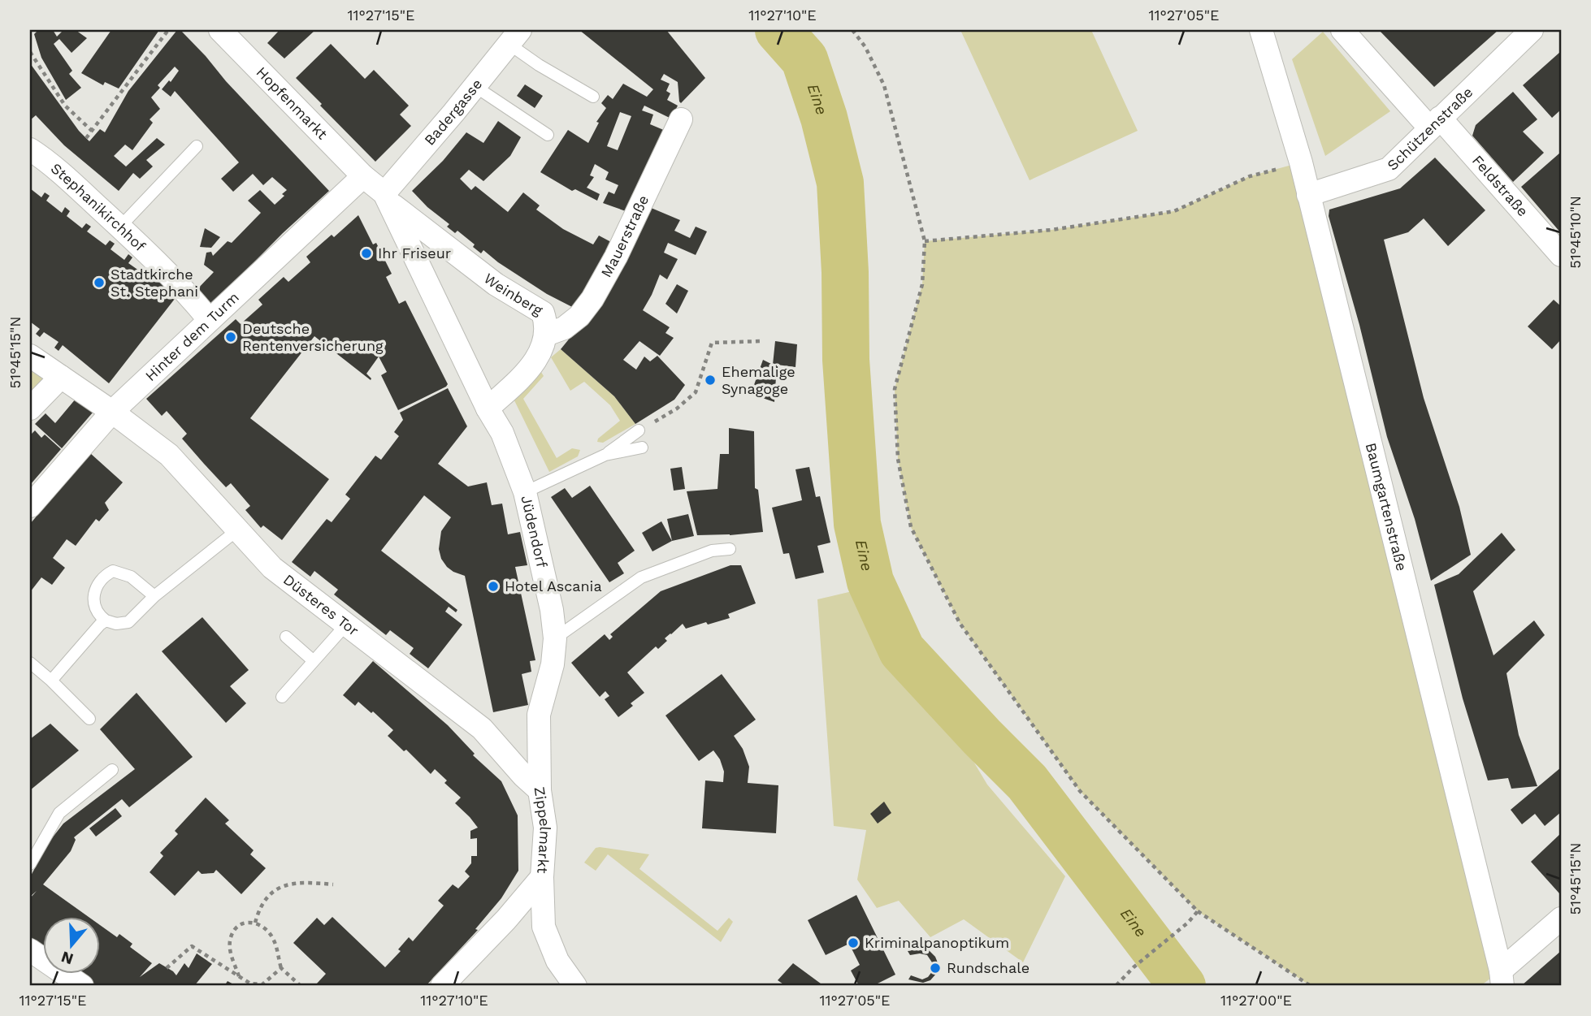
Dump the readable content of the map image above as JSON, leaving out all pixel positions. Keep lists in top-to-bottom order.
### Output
{
  "streets": {
    "street": [
      "Hopfenmarkt",
      "Badergasse",
      "Schützenstraße",
      "Feldstraße",
      "Stephanikirchhof",
      "Mauerstraße",
      "Weinberg",
      "Hinter dem Turm",
      "Baumgartenstraße",
      "Jüdendorf",
      "Düsteres Tor",
      "Zippelmarkt"
    ]
  },
  "crossings": [
    ["Hopfenmarkt", "Weinberg"],
    ["Hopfenmarkt", "Hinter dem Turm"],
    ["Badergasse", "Weinberg"],
    ["Schützenstraße", "Feldstraße"],
    ["Schützenstraße", "Baumgartenstraße"],
    ["Stephanikirchhof", "Hinter dem Turm"],
    ["Mauerstraße", "Weinberg"],
    ["Weinberg", "Hinter dem Turm"],
    ["Weinberg", "Jüdendorf"],
    ["Hinter dem Turm", "Düsteres Tor"],
    ["Jüdendorf", "Zippelmarkt"],
    ["Düsteres Tor", "Zippelmarkt"]
  ],
  "water": ["Eine"],
  "places": [
    "Ihr Friseur",
    "Stadtkirche St. Stephani",
    "Deutsche Rentenversicherung",
    "Ehemalige Synagoge",
    "Hotel Ascania",
    "Kriminalpanoptikum",
    "Rundschale"
  ],
  "north": "bottom",
  "coordinates": [
    "11°27'15\"E",
    "11°27'10\"E",
    "11°27'05\"E",
    "51°45'10\"N",
    "51°45'15\"N",
    "11°27'00\"E"
  ]
}
